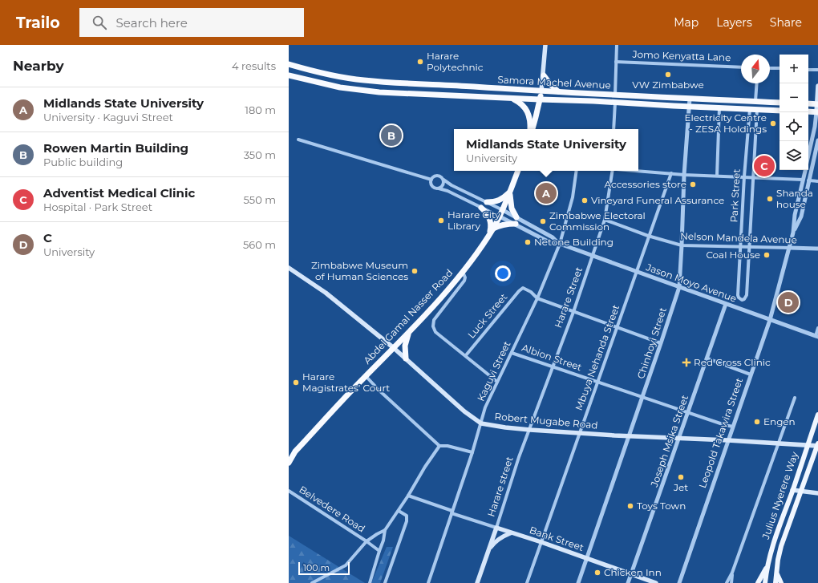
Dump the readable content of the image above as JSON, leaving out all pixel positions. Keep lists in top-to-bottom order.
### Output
{
  "streets": {
    "highway": ["Samora Machel Avenue", "Abdel Gamal Nasser Road"],
    "main road": [
      "Robert Mugabe Road",
      "Leopold Takawira Street",
      "Harare street",
      "Julius Nyerere Way",
      "Bank Street"
    ],
    "street": [
      "Jomo Kenyatta Lane",
      "Park Street",
      "Nelson Mandela Avenue",
      "Jason Moyo Avenue",
      "Harare Street",
      "Luck Street",
      "Chinhoyi Street",
      "Albion Street",
      "Mbuya Nehanda Street",
      "Kaguvi Street",
      "Joseph Msika Street",
      "Belvedere Road"
    ]
  },
  "crossings": [
    ["Samora Machel Avenue", "Park Street"],
    ["Samora Machel Avenue", "Chinhoyi Street"],
    ["Park Street", "Nelson Mandela Avenue"],
    ["Nelson Mandela Avenue", "Harare Street"],
    ["Nelson Mandela Avenue", "Chinhoyi Street"],
    ["Nelson Mandela Avenue", "Mbuya Nehanda Street"],
    ["Nelson Mandela Avenue", "Leopold Takawira Street"],
    ["Jason Moyo Avenue", "Harare Street"],
    ["Jason Moyo Avenue", "Abdel Gamal Nasser Road"],
    ["Jason Moyo Avenue", "Chinhoyi Street"],
    ["Jason Moyo Avenue", "Mbuya Nehanda Street"],
    ["Jason Moyo Avenue", "Kaguvi Street"],
    ["Jason Moyo Avenue", "Leopold Takawira Street"],
    ["Jason Moyo Avenue", "Joseph Msika Street"],
    ["Harare Street", "Albion Street"],
    ["Harare Street", "Robert Mugabe Road"],
    ["Harare Street", "Harare street"],
    ["Luck Street", "Kaguvi Street"],
    ["Abdel Gamal Nasser Road", "Robert Mugabe Road"],
    ["Chinhoyi Street", "Albion Street"],
    ["Chinhoyi Street", "Robert Mugabe Road"],
    ["Chinhoyi Street", "Bank Street"],
    ["Albion Street", "Mbuya Nehanda Street"],
    ["Albion Street", "Kaguvi Street"],
    ["Albion Street", "Leopold Takawira Street"],
    ["Albion Street", "Joseph Msika Street"],
    ["Mbuya Nehanda Street", "Robert Mugabe Road"],
    ["Mbuya Nehanda Street", "Bank Street"],
    ["Kaguvi Street", "Robert Mugabe Road"],
    ["Kaguvi Street", "Bank Street"],
    ["Robert Mugabe Road", "Leopold Takawira Street"],
    ["Robert Mugabe Road", "Joseph Msika Street"],
    ["Robert Mugabe Road", "Harare street"],
    ["Robert Mugabe Road", "Julius Nyerere Way"],
    ["Joseph Msika Street", "Bank Street"],
    ["Harare street", "Bank Street"]
  ],
  "places": {
    "other": [
      "Harare Polytechnic",
      "VW Zimbabwe",
      "Electricity Centre - ZESA Holdings",
      "Accessories store",
      "Shanda house",
      "Vineyard Funeral Assurance",
      "Harare City Library",
      "Zimbabwe Electoral Commission",
      "Netone Building",
      "Coal House",
      "Zimbabwe Museum of Human Sciences",
      "Harare Magistrates’ Court",
      "Engen",
      "Jet",
      "Toys Town",
      "Chicken Inn"
    ],
    "health": ["Red Cross Clinic"]
  },
  "scale_bar": "100 m",
  "north": "top",
  "page": {
    "header": "Trailo",
    "search": "Search here",
    "nav": ["Map", "Layers", "Share"],
    "heading": ["Nearby", "4 results"],
    "map_buttons": ["+", "−"],
    "list": [
      {
        "mark": "A",
        "name": "Midlands State University",
        "note": "University · Kaguvi Street",
        "value": "180 m"
      },
      {
        "mark": "B",
        "name": "Rowen Martin Building",
        "note": "Public building",
        "value": "350 m"
      },
      {
        "mark": "C",
        "name": "Adventist Medical Clinic",
        "note": "Hospital · Park Street",
        "value": "550 m"
      },
      {
        "mark": "D",
        "name": "C",
        "note": "University",
        "value": "560 m"
      }
    ],
    "pins": [
      "B",
      "C",
      "A",
      "D"
    ],
    "popup": ["Midlands State University", "University"],
    "scale": "100 m"
  }
}
